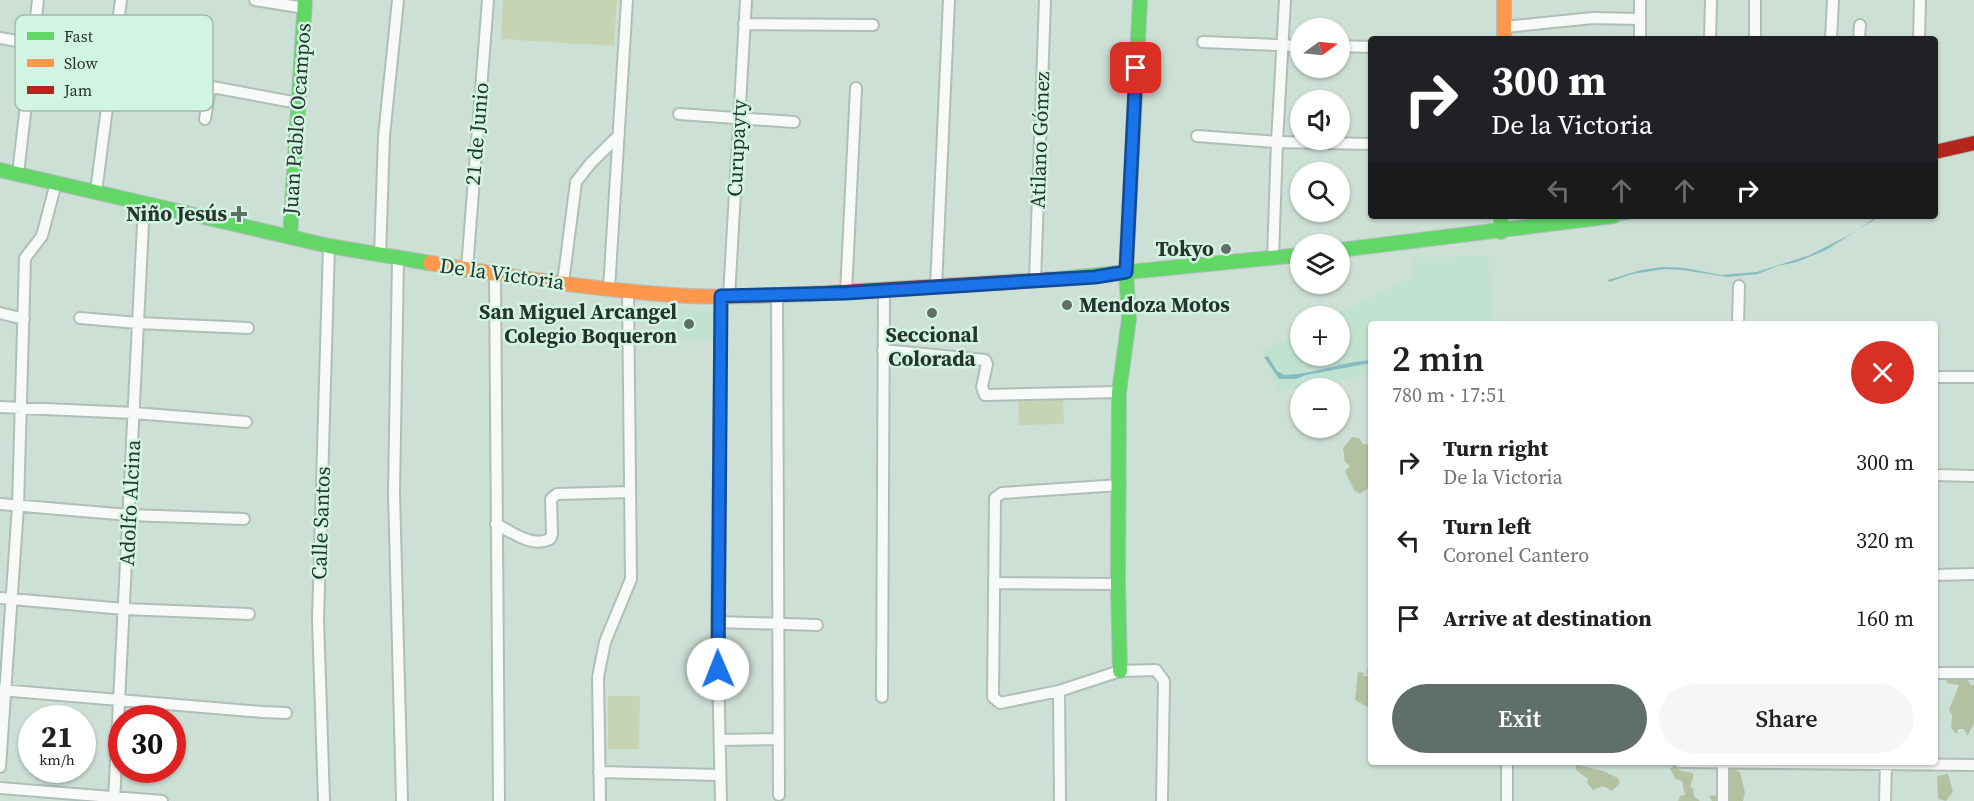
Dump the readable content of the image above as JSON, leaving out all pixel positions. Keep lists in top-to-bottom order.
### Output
{
  "streets": {
    "main road": ["Juan Pablo Ocampos", "De la Victoria"],
    "street": [
      "21 de Junio",
      "Atilano Gómez",
      "Curupayty",
      "Adolfo Alcina",
      "Calle Santos"
    ]
  },
  "crossings": [
    ["Juan Pablo Ocampos", "De la Victoria"],
    ["21 de Junio", "De la Victoria"],
    ["Atilano Gómez", "De la Victoria"],
    ["Curupayty", "De la Victoria"],
    ["De la Victoria", "Adolfo Alcina"],
    ["De la Victoria", "Calle Santos"]
  ],
  "places": {
    "health": ["Niño Jesús"],
    "other": [
      "Tokyo",
      "Mendoza Motos",
      "Seccional Colorada",
      "San Miguel Arcangel Colegio Boqueron"
    ]
  },
  "legend": ["Fast", "Slow", "Jam"],
  "north": "right",
  "page": {
    "map_buttons": ["+", "−"],
    "turn": ["300 m", "De la Victoria"],
    "heading": ["2 min", "780 m · 17:51"],
    "list": [
      {
        "name": "Turn right",
        "note": "De la Victoria",
        "value": "300 m"
      },
      {
        "name": "Turn left",
        "note": "Coronel Cantero",
        "value": "320 m"
      },
      {
        "name": "Arrive at destination",
        "value": "160 m"
      }
    ],
    "buttons": ["Exit", "Share"],
    "speed": "21 km/h",
    "limit": "30"
  }
}
